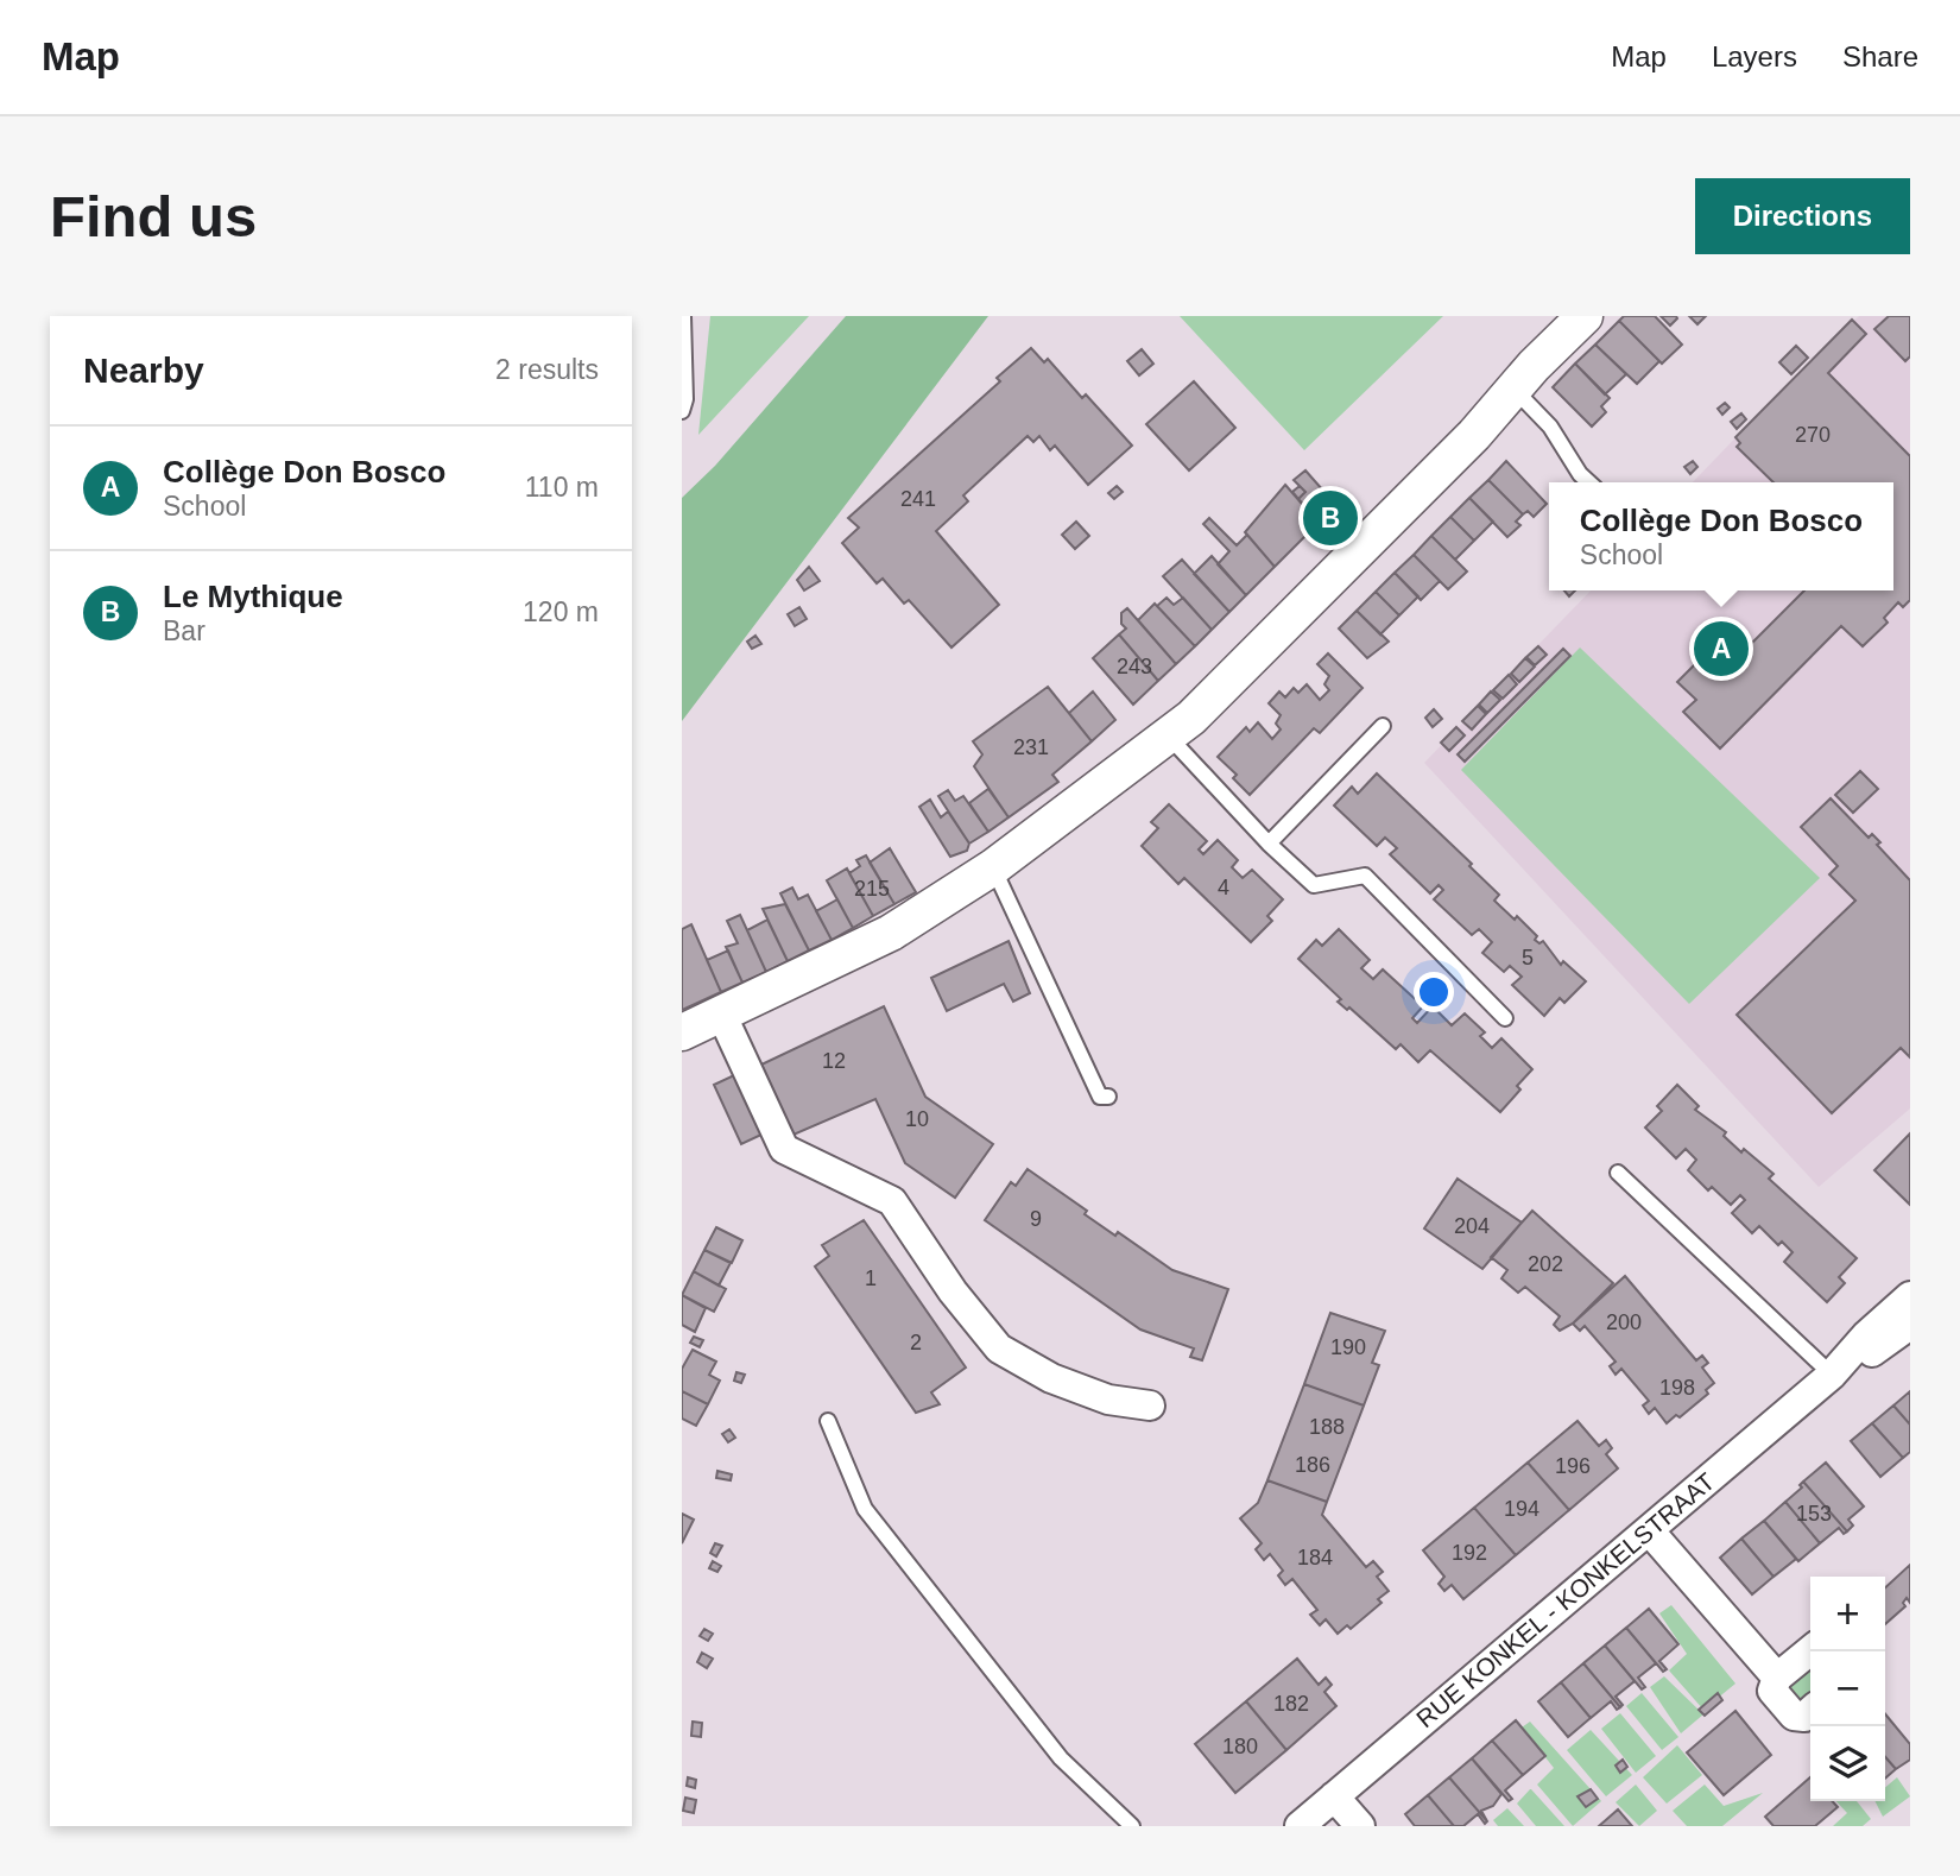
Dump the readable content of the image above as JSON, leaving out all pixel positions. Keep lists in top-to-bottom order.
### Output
{
  "streets": {
    "street": ["RUE KONKEL - KONKELSTRAAT"]
  },
  "house_numbers": [
    "270",
    "241",
    "243",
    "231",
    "4",
    "215",
    "5",
    "12",
    "10",
    "9",
    "204",
    "202",
    "1",
    "200",
    "2",
    "190",
    "198",
    "188",
    "186",
    "196",
    "194",
    "153",
    "192",
    "184",
    "182",
    "180"
  ],
  "page": {
    "header": "Map",
    "nav": ["Map", "Layers", "Share"],
    "buttons": "Directions",
    "title": "Find us",
    "heading": ["Nearby", "2 results"],
    "list": [
      {
        "mark": "A",
        "name": "Collège Don Bosco",
        "note": "School",
        "value": "110 m"
      },
      {
        "mark": "B",
        "name": "Le Mythique",
        "note": "Bar",
        "value": "120 m"
      }
    ],
    "popup": ["Collège Don Bosco", "School"],
    "pins": ["B", "A"],
    "map_buttons": ["+", "−"]
  }
}
